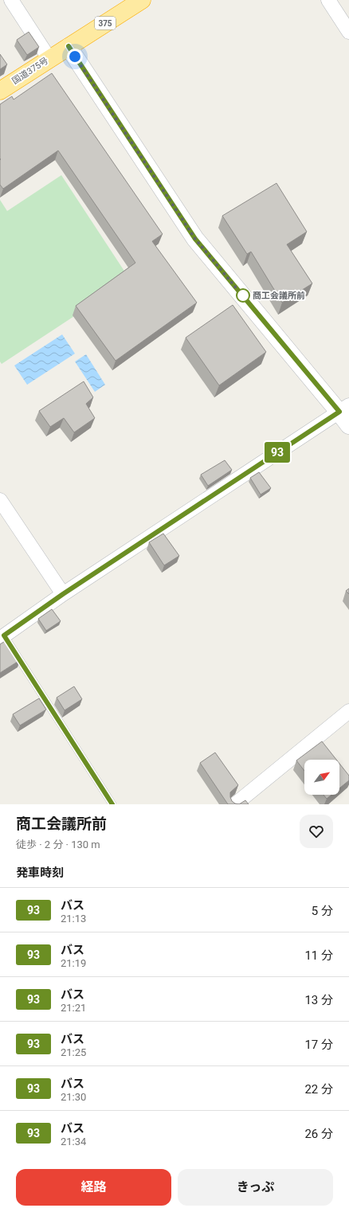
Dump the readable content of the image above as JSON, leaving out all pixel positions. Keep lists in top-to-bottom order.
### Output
{
  "streets": {
    "highway": ["375", "国道375号"]
  },
  "places": ["商工会議所前"],
  "lines": ["bus line 93"],
  "north": "top right",
  "page": {
    "on_map": "93",
    "heading": [
      ["商工会議所前", "徒歩 · 2 分 · 130 m"],
      "発車時刻"
    ],
    "list": [
      {
        "mark": "93",
        "name": "バス",
        "note": "21:13",
        "value": "5 分"
      },
      {
        "mark": "93",
        "name": "バス",
        "note": "21:19",
        "value": "11 分"
      },
      {
        "mark": "93",
        "name": "バス",
        "note": "21:21",
        "value": "13 分"
      },
      {
        "mark": "93",
        "name": "バス",
        "note": "21:25",
        "value": "17 分"
      },
      {
        "mark": "93",
        "name": "バス",
        "note": "21:30",
        "value": "22 分"
      },
      {
        "mark": "93",
        "name": "バス",
        "note": "21:34",
        "value": "26 分"
      }
    ],
    "buttons": ["経路", "きっぷ"]
  }
}
